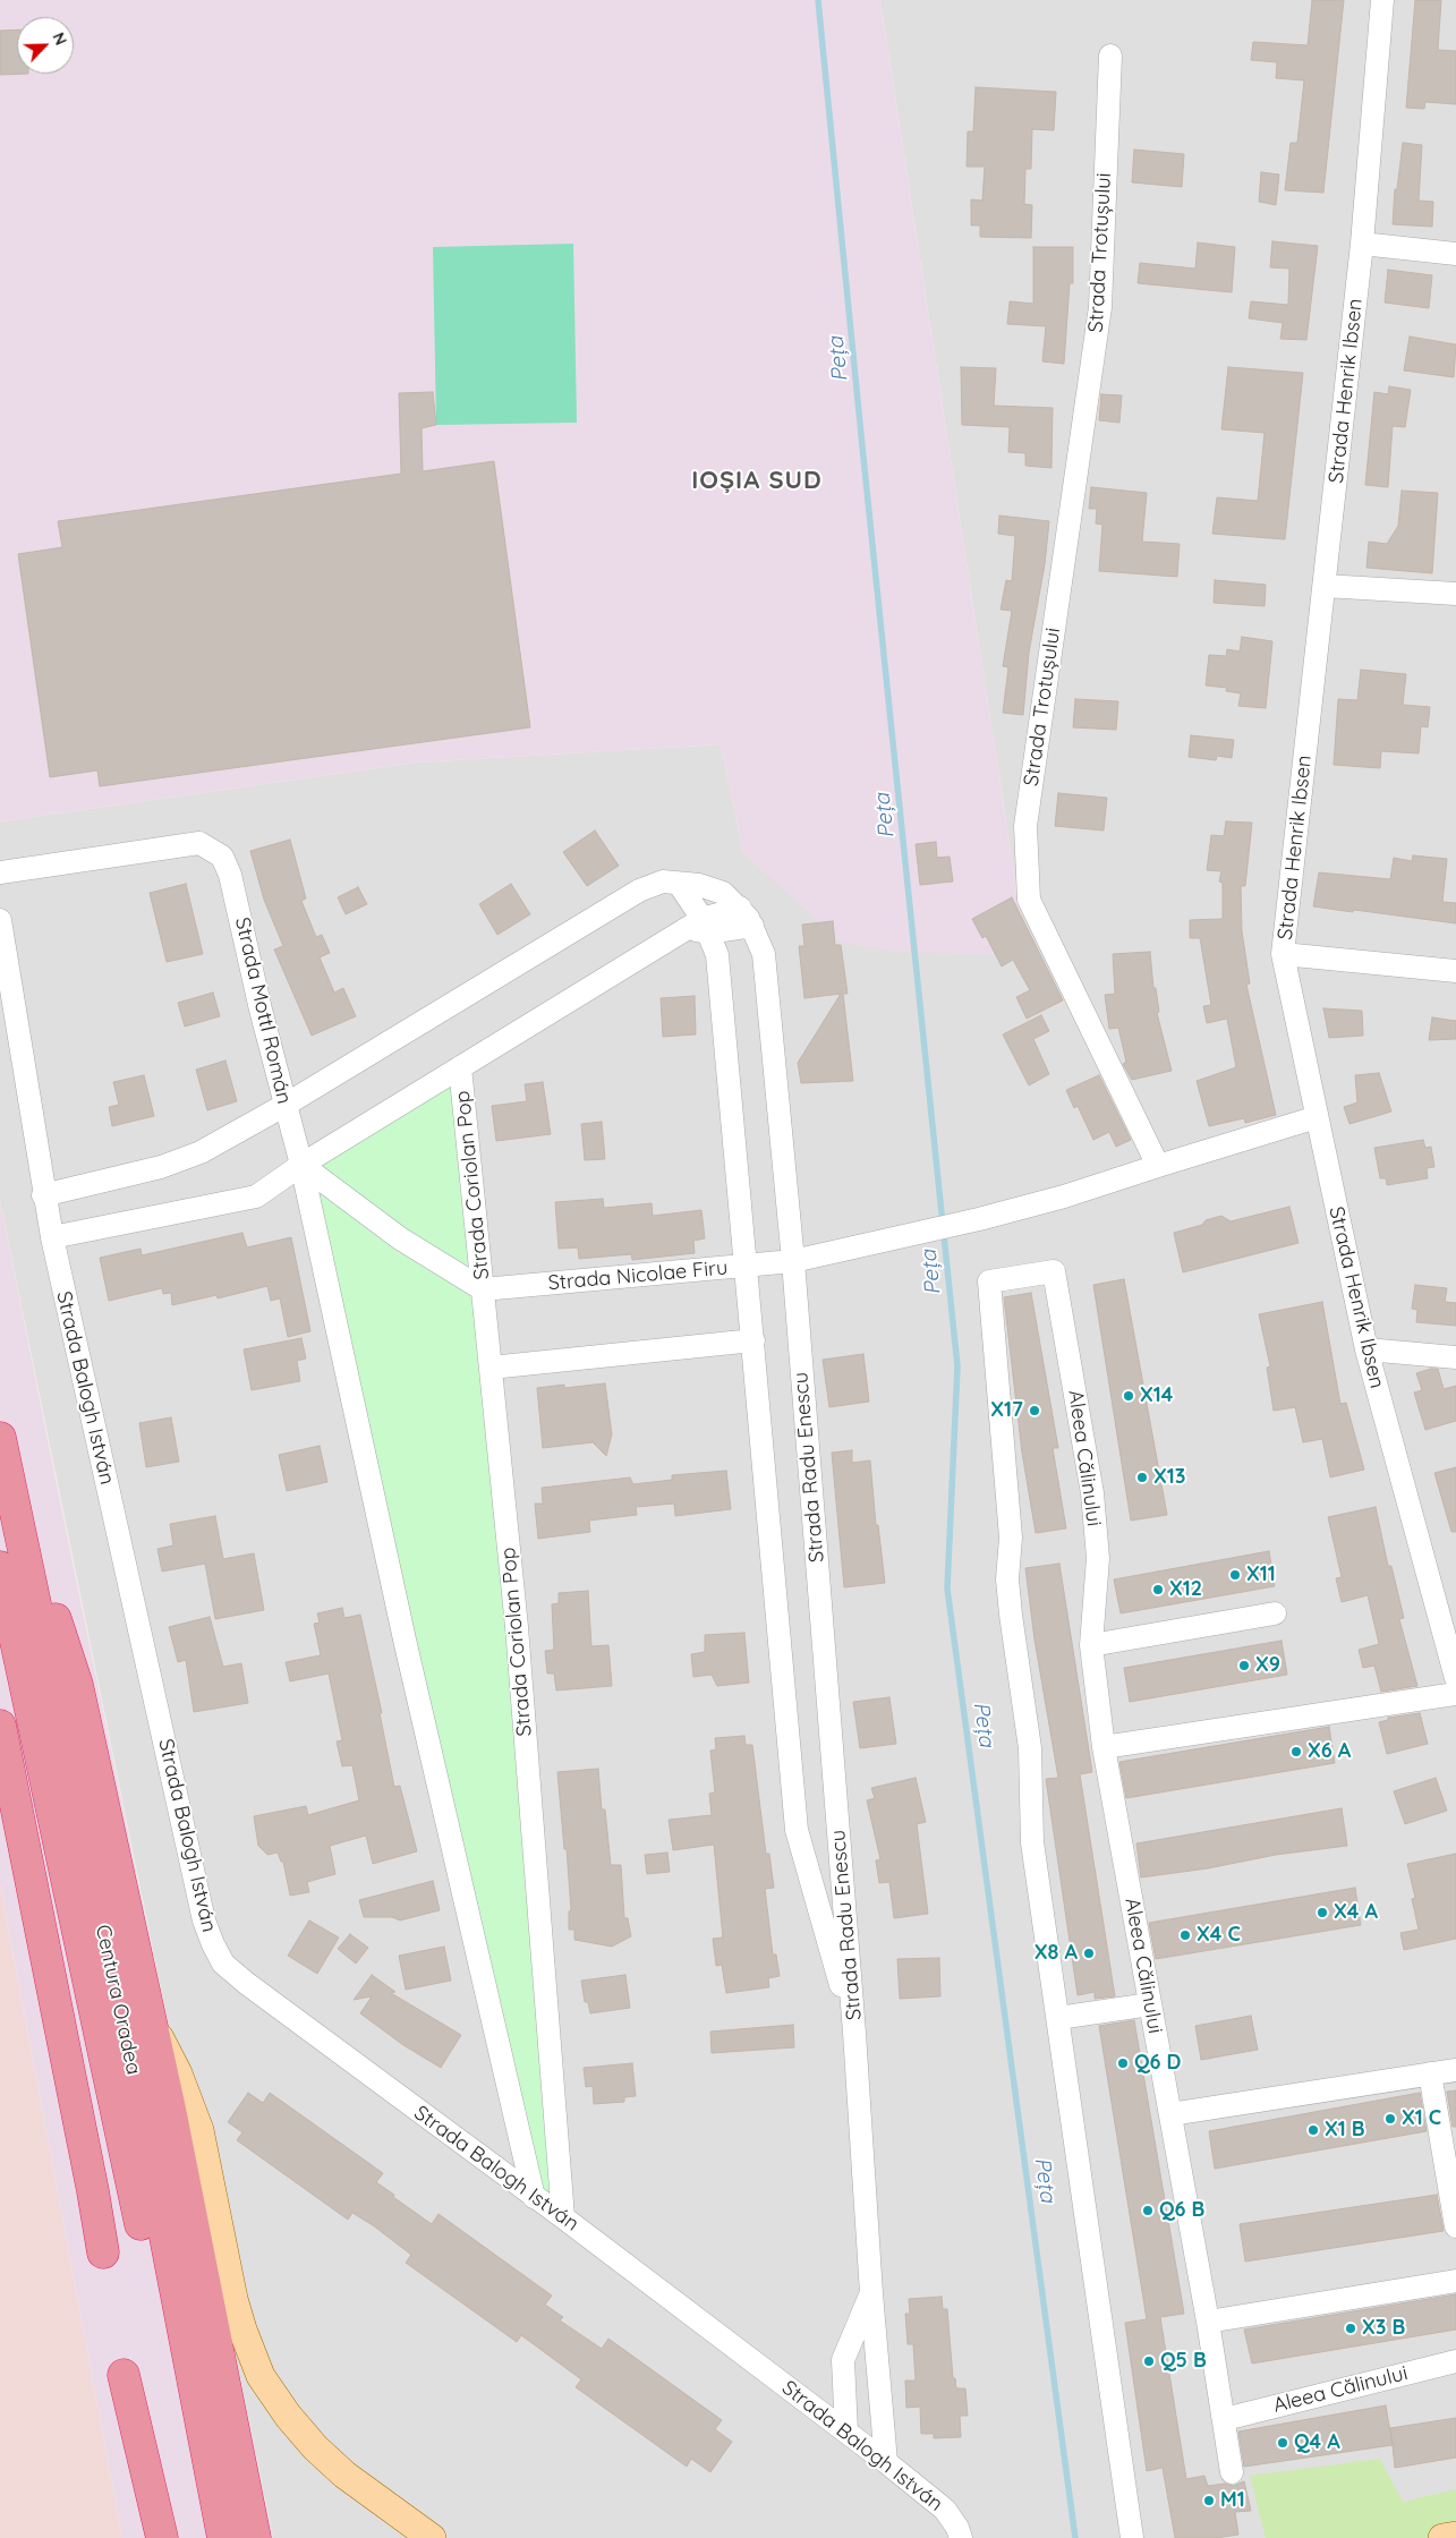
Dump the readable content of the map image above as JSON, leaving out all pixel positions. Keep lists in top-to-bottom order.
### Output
{
  "streets": {
    "highway": ["Centura Oradea"],
    "street": [
      "Strada Trotușului",
      "Strada Henrik Ibsen",
      "Strada Mottl Román",
      "Strada Coriolan Pop",
      "Strada Nicolae Firu",
      "Strada Balogh István",
      "Aleea Călinului",
      "Strada Radu Enescu"
    ]
  },
  "crossings": [
    ["Strada Trotușului", "Strada Nicolae Firu"],
    ["Strada Coriolan Pop", "Strada Nicolae Firu"],
    ["Strada Coriolan Pop", "Strada Balogh István"],
    ["Strada Nicolae Firu", "Strada Radu Enescu"],
    ["Strada Balogh István", "Strada Radu Enescu"]
  ],
  "districts": ["IOȘIA SUD"],
  "water": ["Peța"],
  "places": [
    "X14",
    "X17",
    "X13",
    "X11",
    "X12",
    "X9",
    "X6 A",
    "X4 A",
    "X4 C",
    "X8 A",
    "Q6 D",
    "X1 C",
    "X1 B",
    "Q6 B",
    "X3 B",
    "Q5 B",
    "Q4 A",
    "M1"
  ],
  "north": "top right"
}
